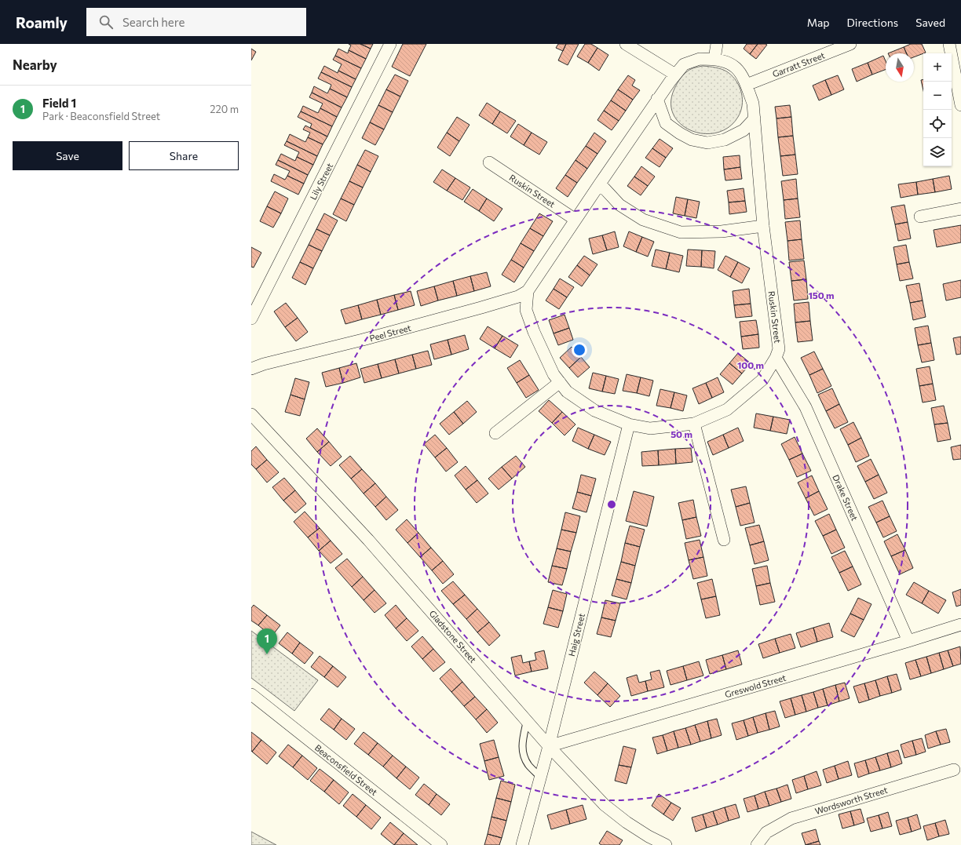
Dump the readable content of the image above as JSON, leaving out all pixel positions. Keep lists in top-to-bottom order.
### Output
{
  "streets": {
    "street": [
      "Garratt Street",
      "Lily Street",
      "Ruskin Street",
      "Peel Street",
      "Drake Street",
      "Haig Street",
      "Gladstone Street",
      "Greswold Street",
      "Beaconsfield Street",
      "Wordsworth Street"
    ]
  },
  "crossings": [
    ["Garratt Street", "Ruskin Street"],
    ["Ruskin Street", "Peel Street"],
    ["Ruskin Street", "Drake Street"],
    ["Ruskin Street", "Haig Street"],
    ["Drake Street", "Greswold Street"],
    ["Haig Street", "Gladstone Street"],
    ["Haig Street", "Greswold Street"],
    ["Gladstone Street", "Greswold Street"]
  ],
  "north": "bottom",
  "page": {
    "header": "Roamly",
    "search": "Search here",
    "nav": ["Map", "Directions", "Saved"],
    "heading": "Nearby",
    "map_buttons": ["+", "−"],
    "list": [
      {
        "mark": "1",
        "name": "Field 1",
        "note": "Park · Beaconsfield Street",
        "value": "220 m"
      }
    ],
    "buttons": ["Save", "Share"],
    "pins": "1"
  },
  "rings": ["150 m", "100 m", "50 m"]
}
